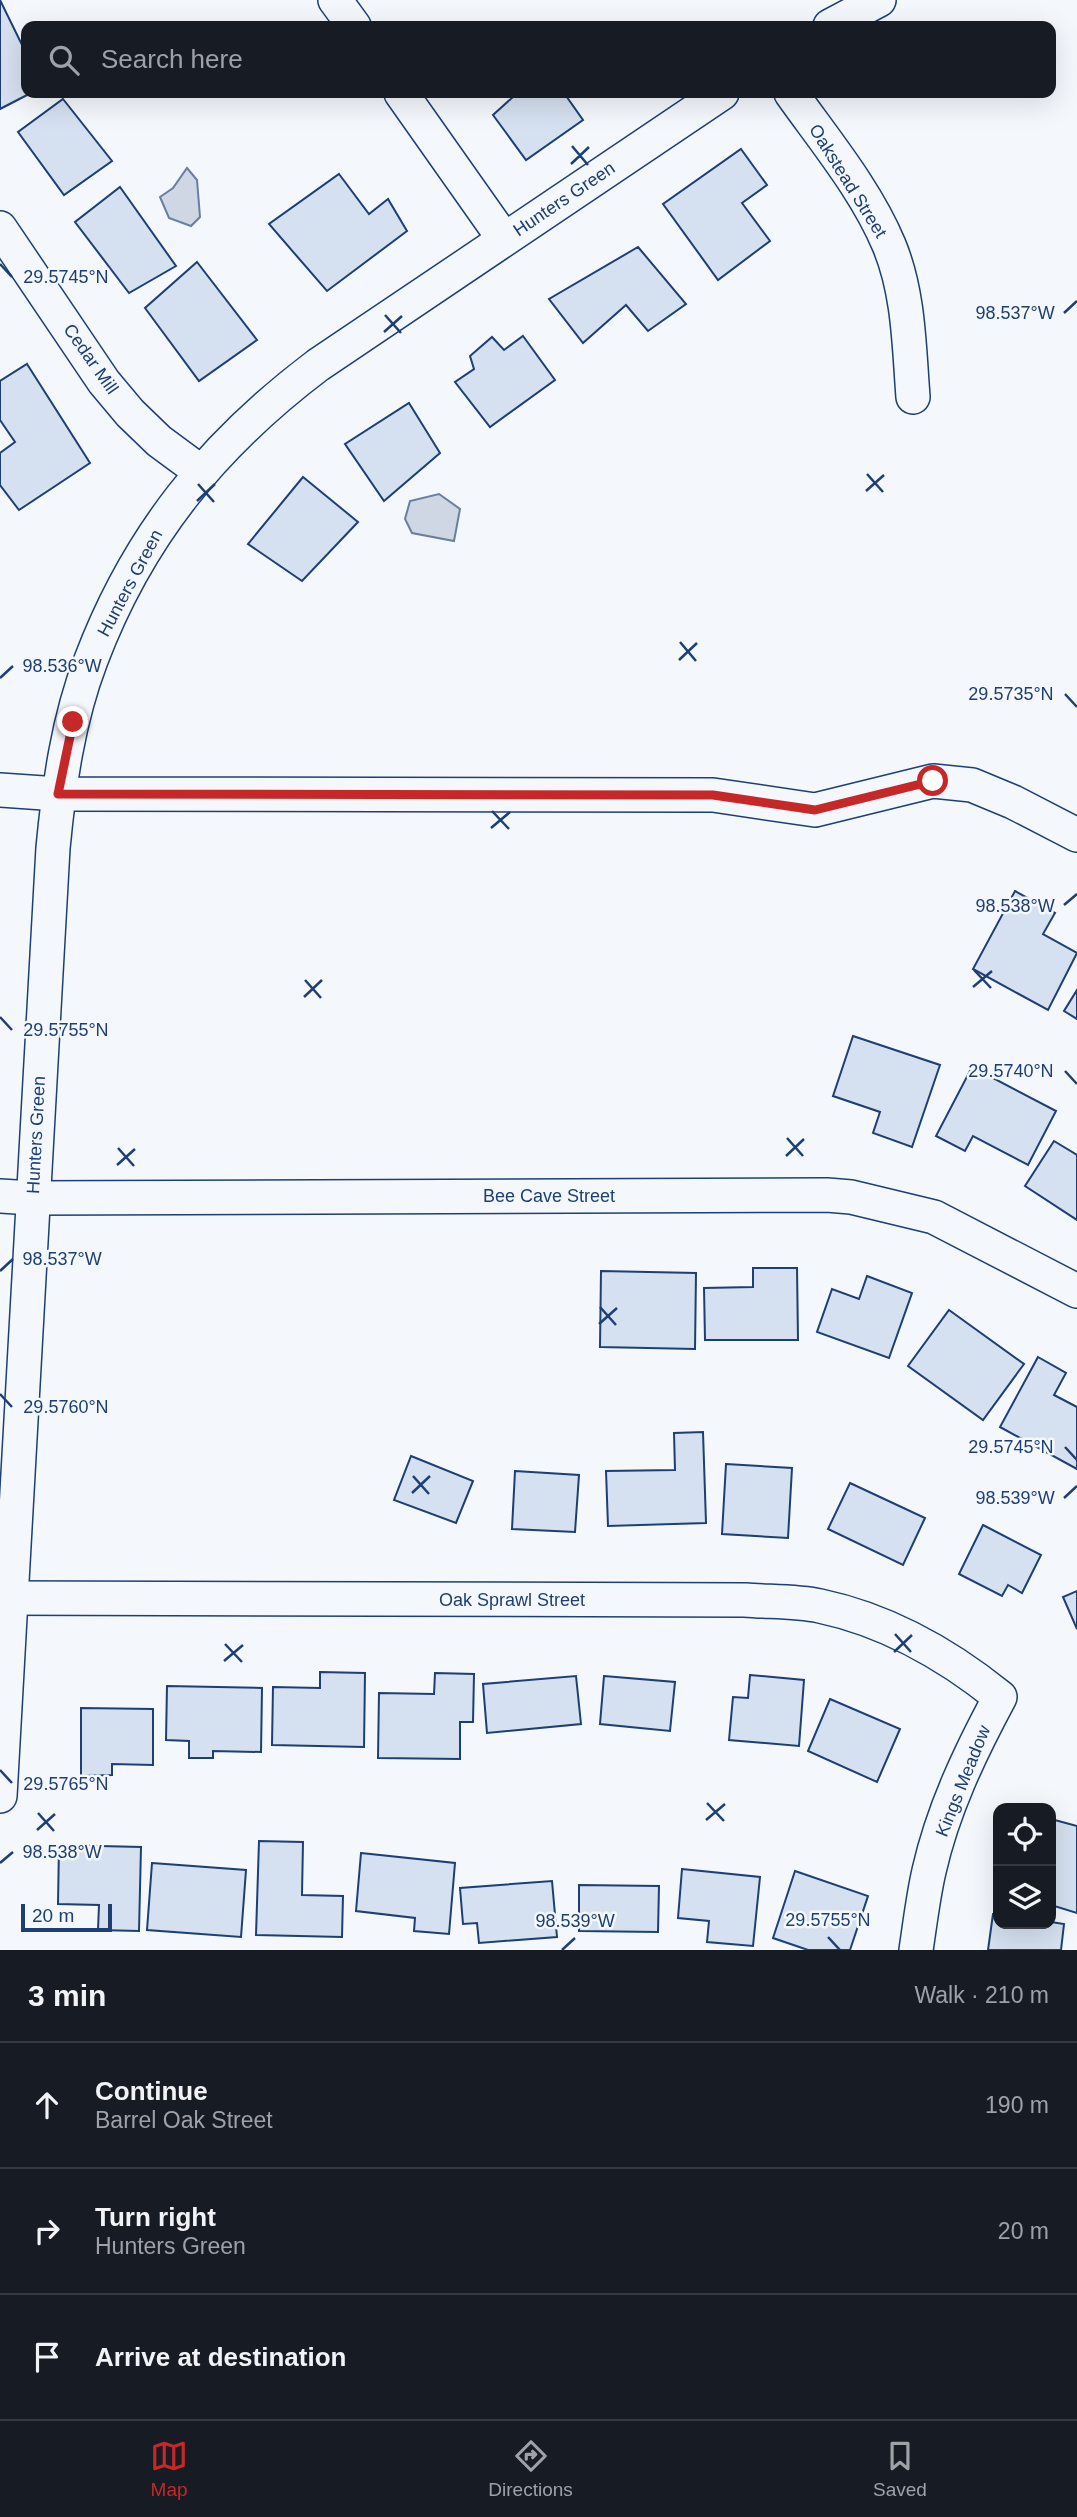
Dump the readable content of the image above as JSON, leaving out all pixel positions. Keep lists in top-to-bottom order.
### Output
{
  "streets": {
    "street": [
      "Oakstead Street",
      "Hunters Green",
      "Cedar Mill",
      "Bee Cave Street",
      "Oak Sprawl Street",
      "Kings Meadow"
    ]
  },
  "crossings": [
    ["Hunters Green", "Cedar Mill"],
    ["Hunters Green", "Bee Cave Street"],
    ["Hunters Green", "Oak Sprawl Street"],
    ["Oak Sprawl Street", "Kings Meadow"]
  ],
  "scale_bar": "20 m",
  "page": {
    "search": "Search here",
    "scale": "20 m",
    "heading": ["3 min", "Walk · 210 m"],
    "list": [
      ["Continue", "Barrel Oak Street", "190 m"],
      ["Turn right", "Hunters Green", "20 m"],
      "Arrive at destination"
    ],
    "nav": ["Map", "Directions", "Saved"]
  },
  "coordinates": [
    "29.5745°N",
    "98.537°W",
    "98.536°W",
    "29.5735°N",
    "98.538°W",
    "29.5755°N",
    "29.5740°N",
    "29.5760°N",
    "98.539°W",
    "29.5765°N"
  ]
}
